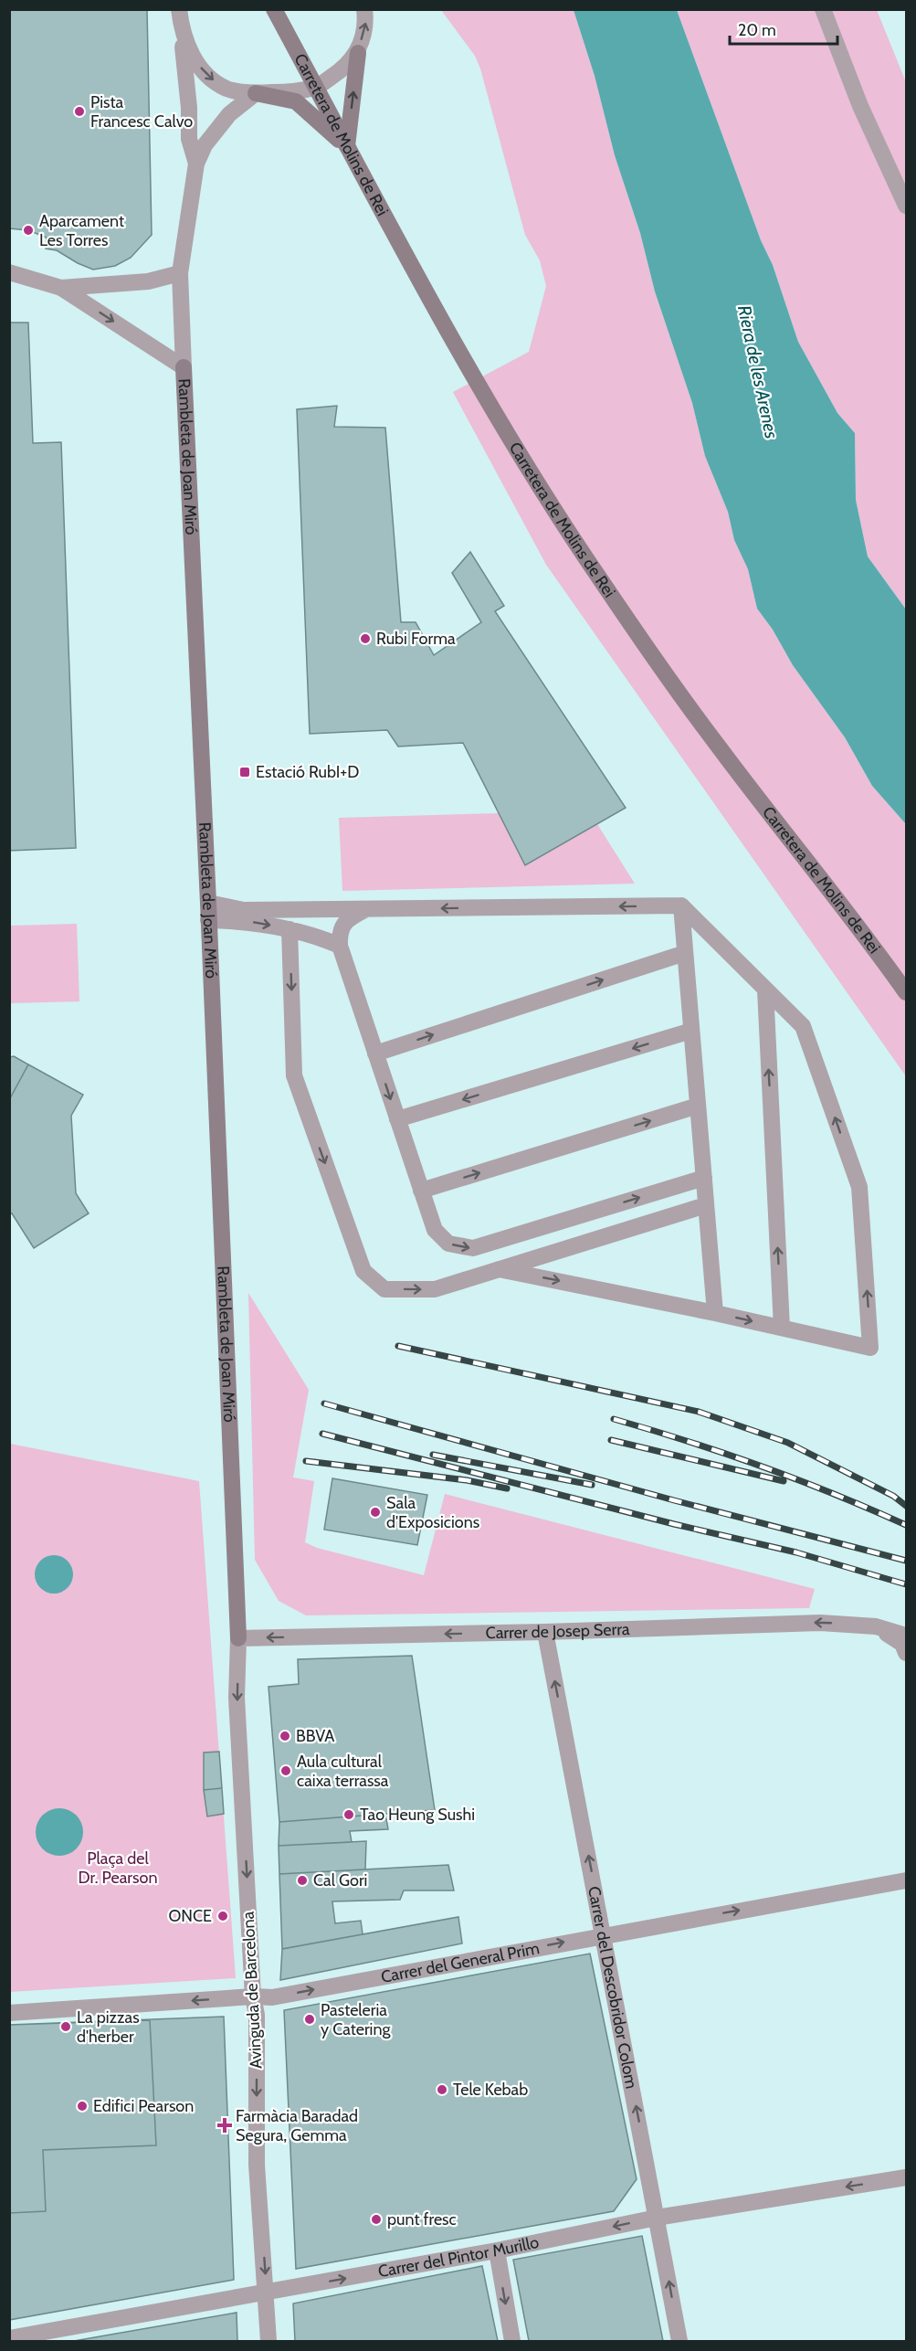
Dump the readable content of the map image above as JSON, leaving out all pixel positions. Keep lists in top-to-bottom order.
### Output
{
  "streets": {
    "main road": ["Carretera de Molins de Rei", "Rambleta de Joan Miró"],
    "street": [
      "Carrer de Josep Serra",
      "Carrer del General Prim",
      "Carrer del Descobridor Colom",
      "Avinguda de Barcelona",
      "Carrer del Pintor Murillo"
    ]
  },
  "crossings": [
    ["Rambleta de Joan Miró", "Carrer de Josep Serra"],
    ["Rambleta de Joan Miró", "Avinguda de Barcelona"],
    ["Carrer de Josep Serra", "Carrer del Descobridor Colom"],
    ["Carrer de Josep Serra", "Avinguda de Barcelona"],
    ["Carrer del General Prim", "Carrer del Descobridor Colom"],
    ["Carrer del General Prim", "Avinguda de Barcelona"],
    ["Carrer del Descobridor Colom", "Carrer del Pintor Murillo"],
    ["Avinguda de Barcelona", "Carrer del Pintor Murillo"]
  ],
  "one_way": ["Carrer de Josep Serra", "Carrer del Descobridor Colom", "Avinguda de Barcelona"],
  "water": ["Riera de les Arenes"],
  "parks": ["Plaça del Dr. Pearson"],
  "places": {
    "other": [
      "Pista Francesc Calvo",
      "Aparcament Les Torres",
      "Rubi Forma",
      "Sala d'Exposicions",
      "BBVA",
      "Aula cultural caixa terrassa",
      "Tao Heung Sushi",
      "Cal Gori",
      "ONCE",
      "Pasteleria y Catering",
      "La pizzas d'herber",
      "Tele Kebab",
      "Edifici Pearson",
      "punt fresc"
    ],
    "transit": ["Estació RubI+D"],
    "health": ["Farmàcia Baradad Segura, Gemma"]
  },
  "scale_bar": "20 m"
}
